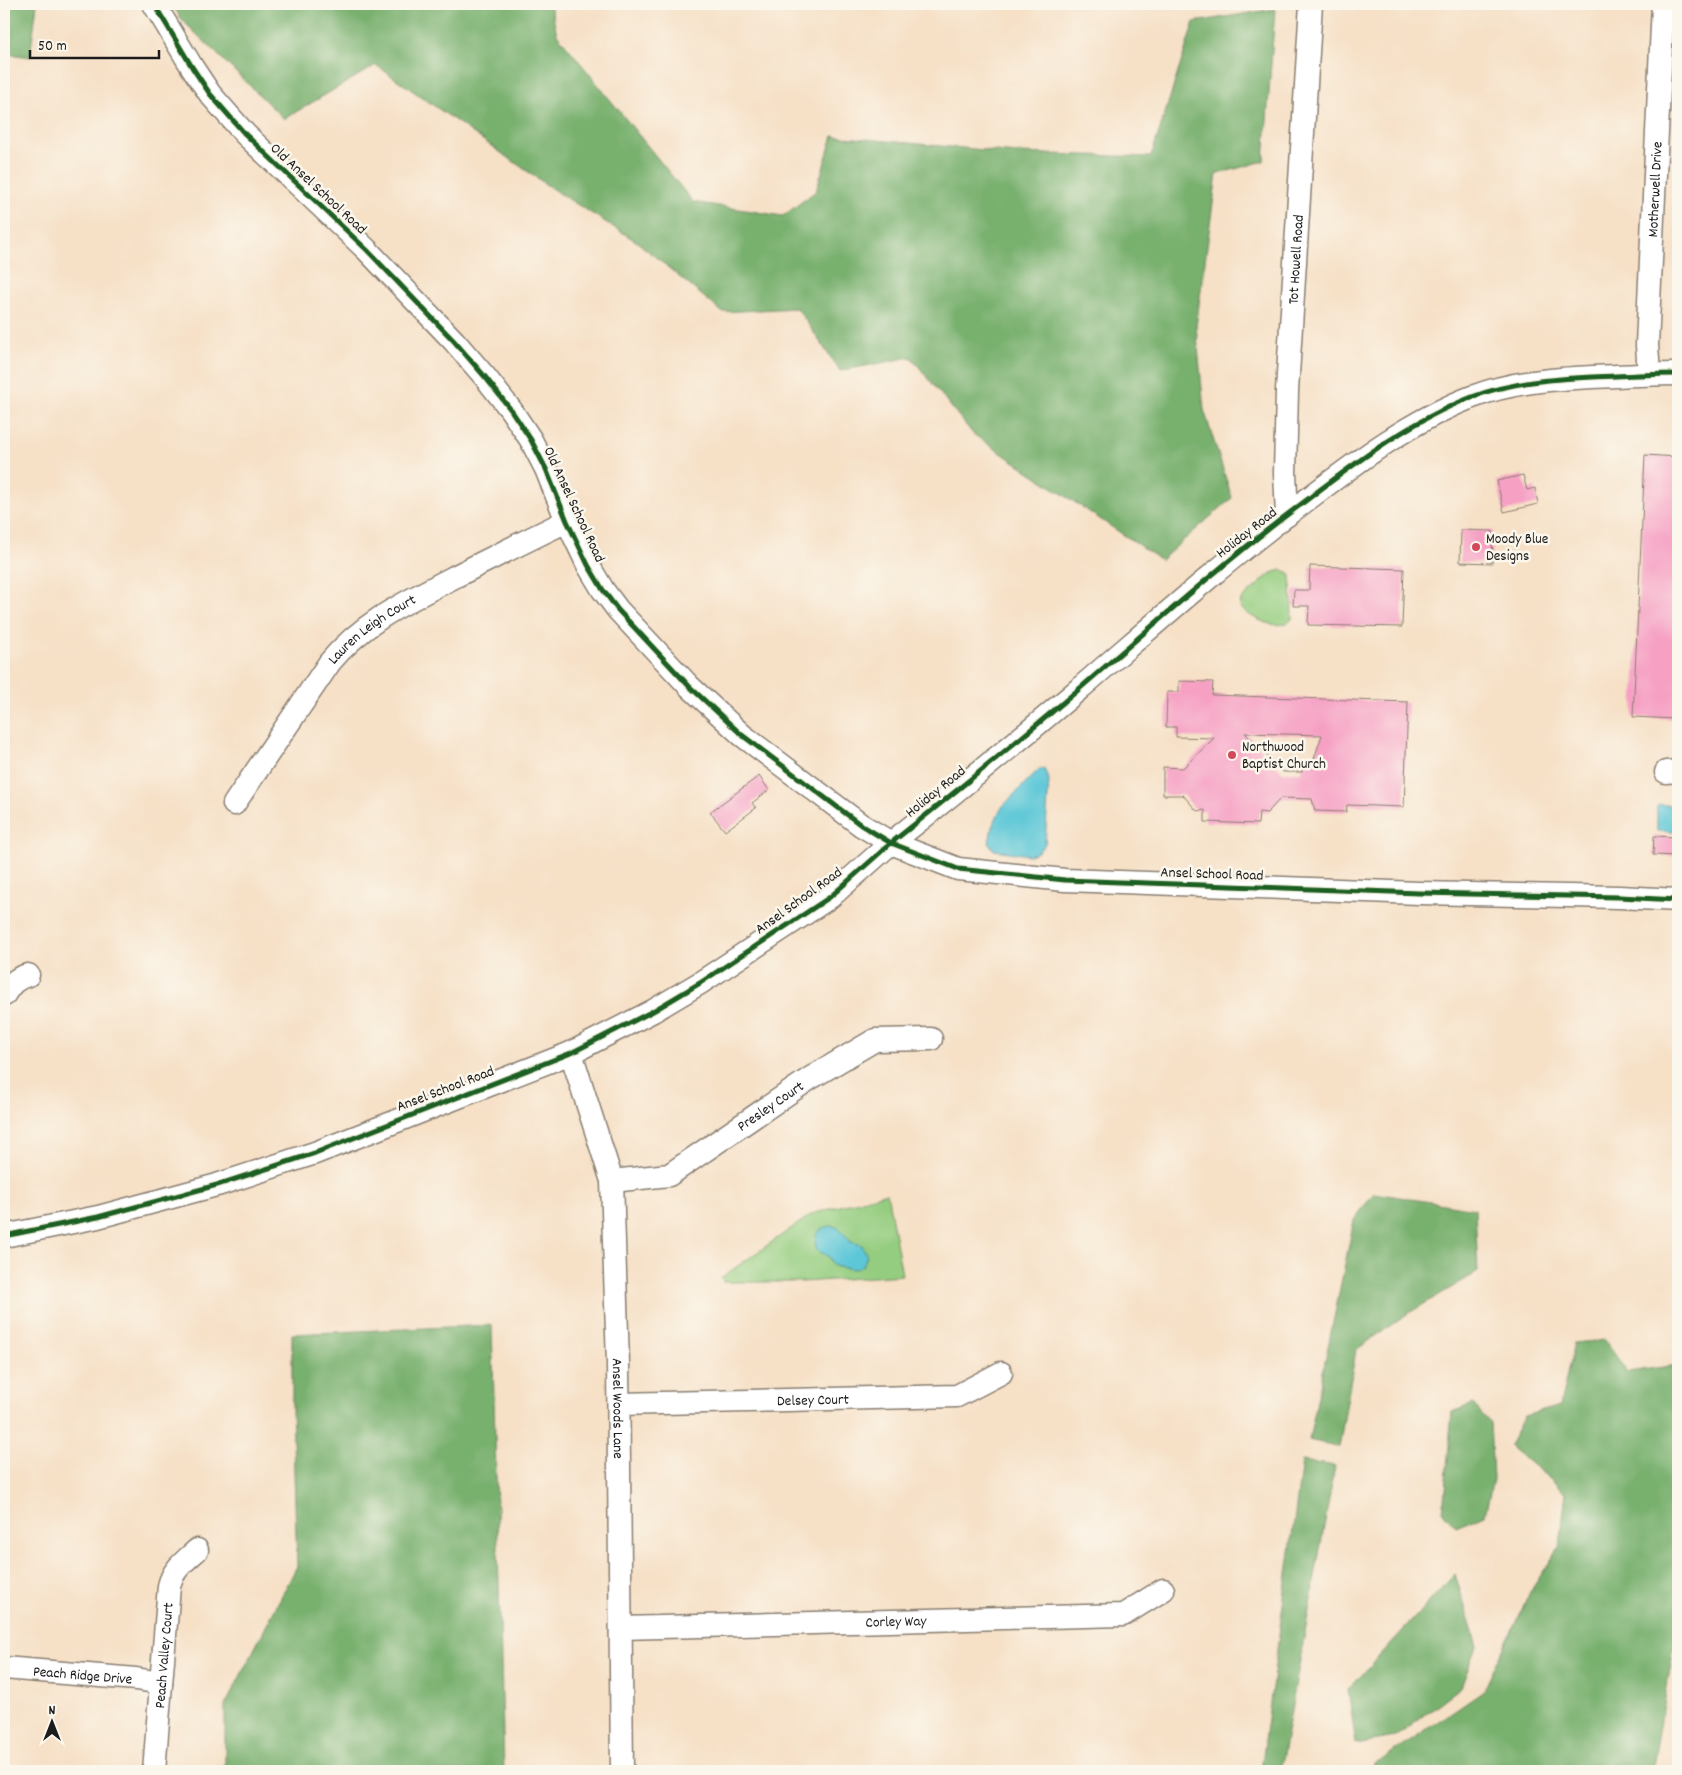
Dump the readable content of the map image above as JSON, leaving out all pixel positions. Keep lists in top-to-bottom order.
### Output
{
  "streets": {
    "street": [
      "Old Ansel School Road",
      "Motherwell Drive",
      "Tot Howell Road",
      "Holiday Road",
      "Lauren Leigh Court",
      "Ansel School Road",
      "Presley Court",
      "Delsey Court",
      "Ansel Woods Lane",
      "Corley Way",
      "Peach Valley Court",
      "Peach Ridge Drive"
    ]
  },
  "crossings": [
    ["Old Ansel School Road", "Holiday Road"],
    ["Old Ansel School Road", "Lauren Leigh Court"],
    ["Old Ansel School Road", "Ansel School Road"],
    ["Motherwell Drive", "Holiday Road"],
    ["Tot Howell Road", "Holiday Road"],
    ["Holiday Road", "Ansel School Road"],
    ["Ansel School Road", "Ansel Woods Lane"],
    ["Presley Court", "Ansel Woods Lane"],
    ["Delsey Court", "Ansel Woods Lane"],
    ["Ansel Woods Lane", "Corley Way"],
    ["Peach Valley Court", "Peach Ridge Drive"]
  ],
  "places": ["Moody Blue Designs", "Northwood Baptist Church"],
  "scale_bar": "50 m",
  "north": "top"
}
